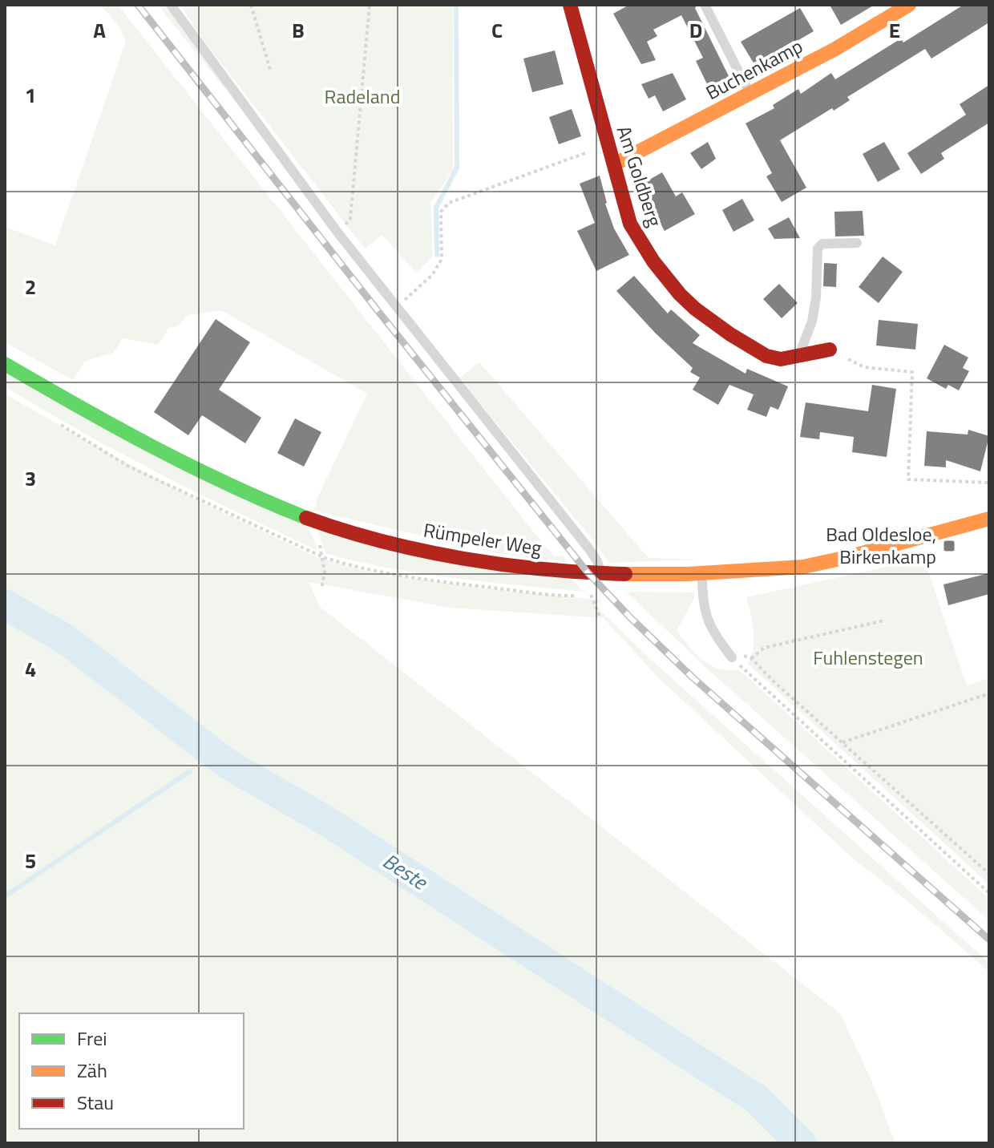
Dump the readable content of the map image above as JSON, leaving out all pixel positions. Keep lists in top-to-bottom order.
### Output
{
  "streets": {
    "street": ["Buchenkamp", "Am Goldberg", "Rümpeler Weg"]
  },
  "crossings": [
    ["Buchenkamp", "Am Goldberg"]
  ],
  "water": ["Beste"],
  "parks": ["Radeland", "Fuhlenstegen"],
  "places": {
    "transit": ["Bad Oldesloe, Birkenkamp"]
  },
  "legend": ["Frei", "Zäh", "Stau"],
  "grid": {
    "columns": [
      "A",
      "B",
      "C",
      "D",
      "E"
    ],
    "rows": [
      "1",
      "2",
      "3",
      "4",
      "5"
    ]
  }
}
